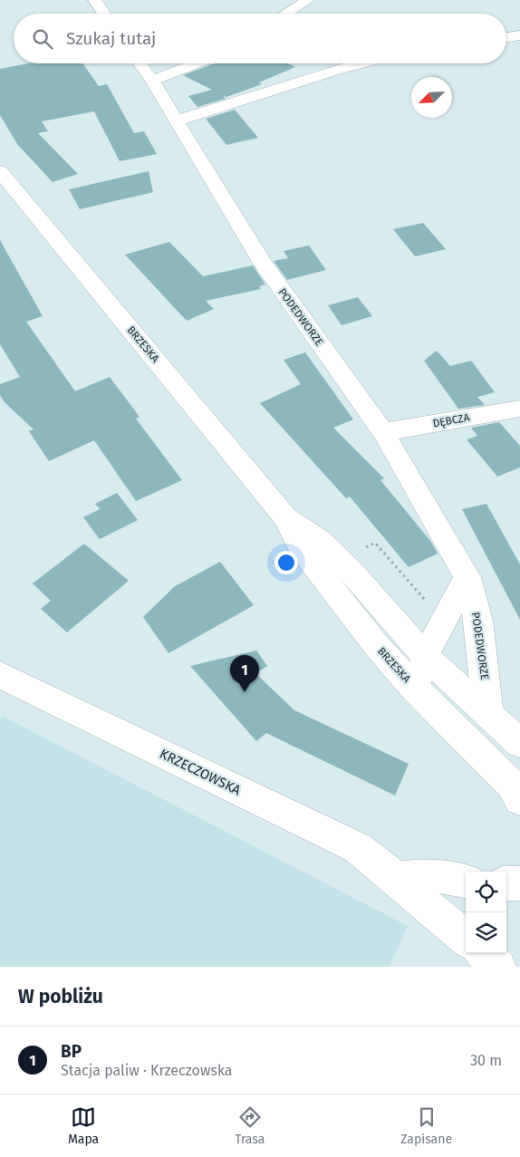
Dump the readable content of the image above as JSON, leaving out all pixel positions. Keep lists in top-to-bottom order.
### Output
{
  "streets": {
    "street": [
      "PODEDWORZE",
      "BRZESKA",
      "DĘBCZA",
      "KRZECZOWSKA"
    ]
  },
  "crossings": [
    ["PODEDWORZE", "BRZESKA"],
    ["PODEDWORZE", "DĘBCZA"]
  ],
  "north": "bottom left",
  "page": {
    "search": "Szukaj tutaj",
    "pins": "1",
    "heading": "W pobliżu",
    "list": [
      {
        "mark": "1",
        "name": "BP",
        "note": "Stacja paliw · Krzeczowska",
        "value": "30 m"
      }
    ],
    "nav": ["Mapa", "Trasa", "Zapisane"]
  }
}
